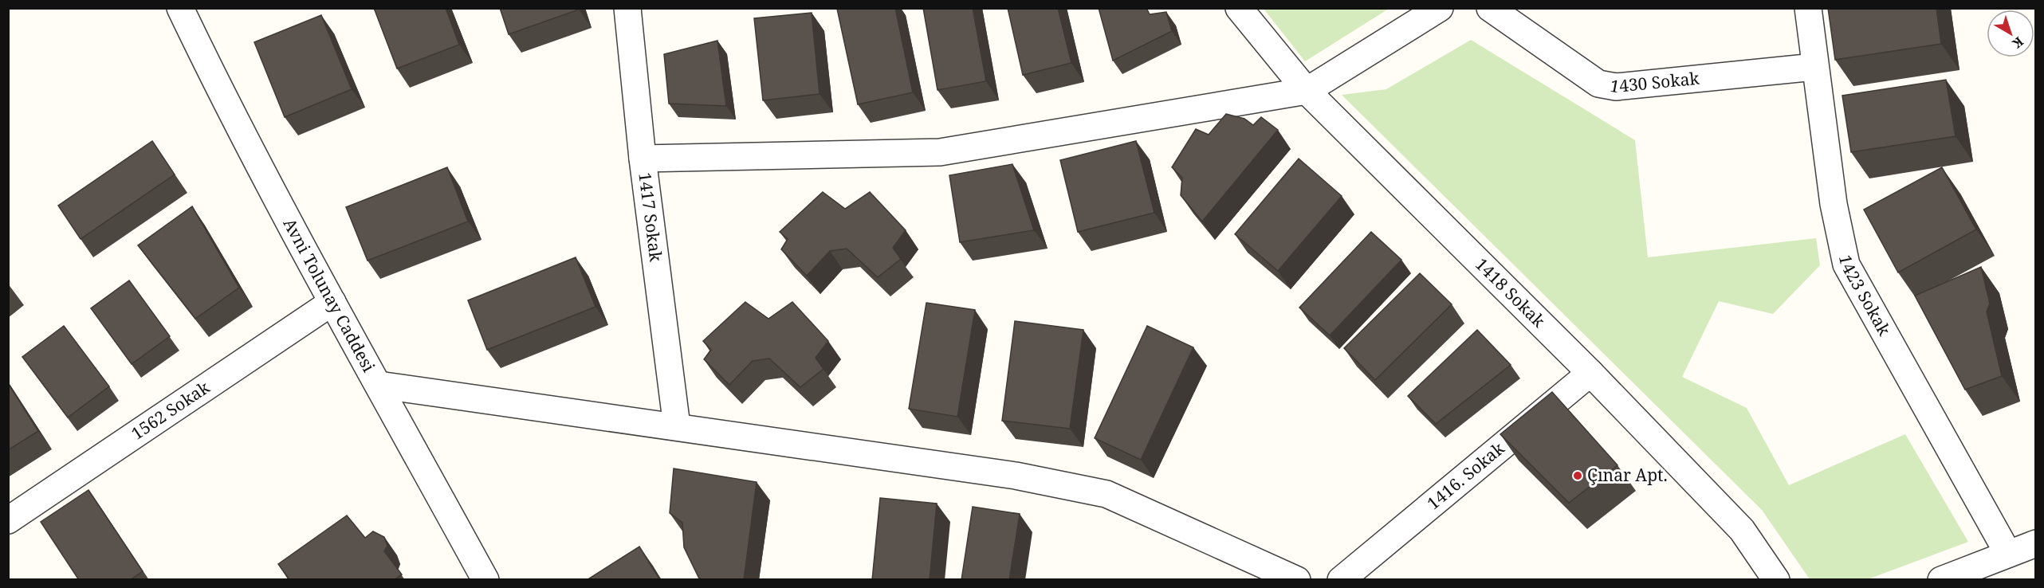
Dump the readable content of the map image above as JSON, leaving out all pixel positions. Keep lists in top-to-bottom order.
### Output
{
  "streets": {
    "street": [
      "1430 Sokak",
      "1417 Sokak",
      "1418 Sokak",
      "Avni Tolunay Caddesi",
      "1423 Sokak",
      "1562 Sokak",
      "1416. Sokak"
    ]
  },
  "crossings": [
    ["1430 Sokak", "1423 Sokak"],
    ["1418 Sokak", "1416. Sokak"],
    ["Avni Tolunay Caddesi", "1562 Sokak"]
  ],
  "places": ["Çınar Apt."],
  "north": "bottom right"
}
